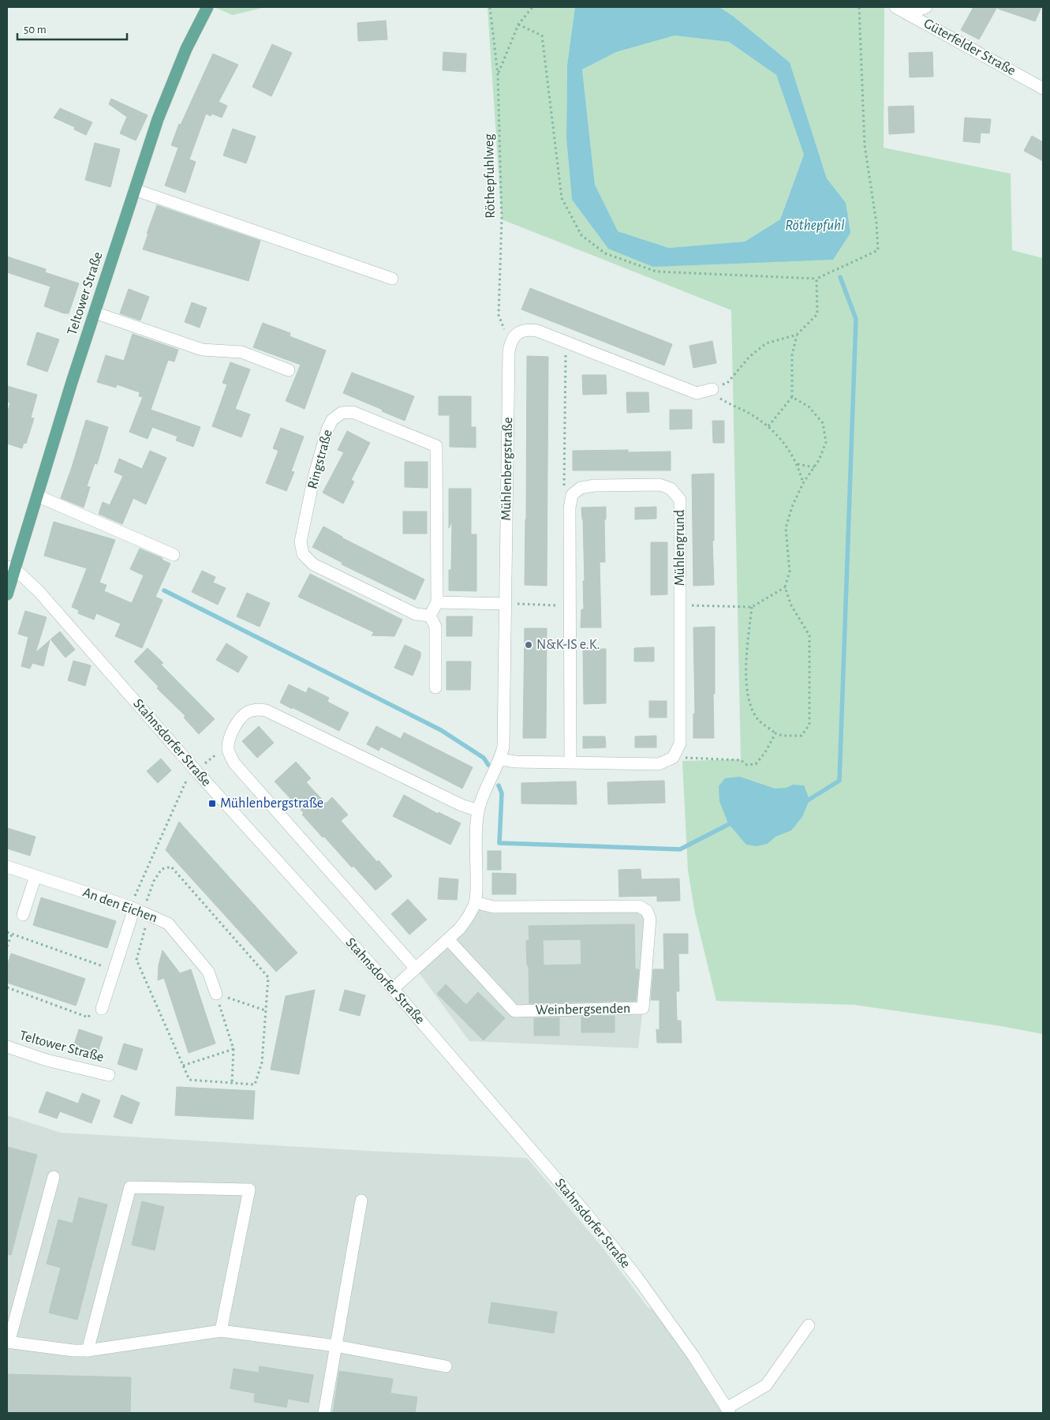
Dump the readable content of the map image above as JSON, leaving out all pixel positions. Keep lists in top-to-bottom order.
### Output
{
  "streets": {
    "main road": ["Teltower Straße"],
    "street": [
      "Güterfelder Straße",
      "Ringstraße",
      "Mühlenbergstraße",
      "Mühlengrund",
      "Stahnsdorfer Straße",
      "An den Eichen",
      "Weinbergsenden"
    ],
    "path": ["Röthepfuhlweg"]
  },
  "crossings": [
    ["Röthepfuhlweg", "Mühlenbergstraße"],
    ["Teltower Straße", "Stahnsdorfer Straße"],
    ["Mühlenbergstraße", "Stahnsdorfer Straße"],
    ["Mühlenbergstraße", "Weinbergsenden"]
  ],
  "water": ["Röthepfuhl"],
  "places": {
    "other": ["N&K-IS e.K."],
    "transit": ["Mühlenbergstraße"]
  },
  "scale_bar": "50 m"
}
